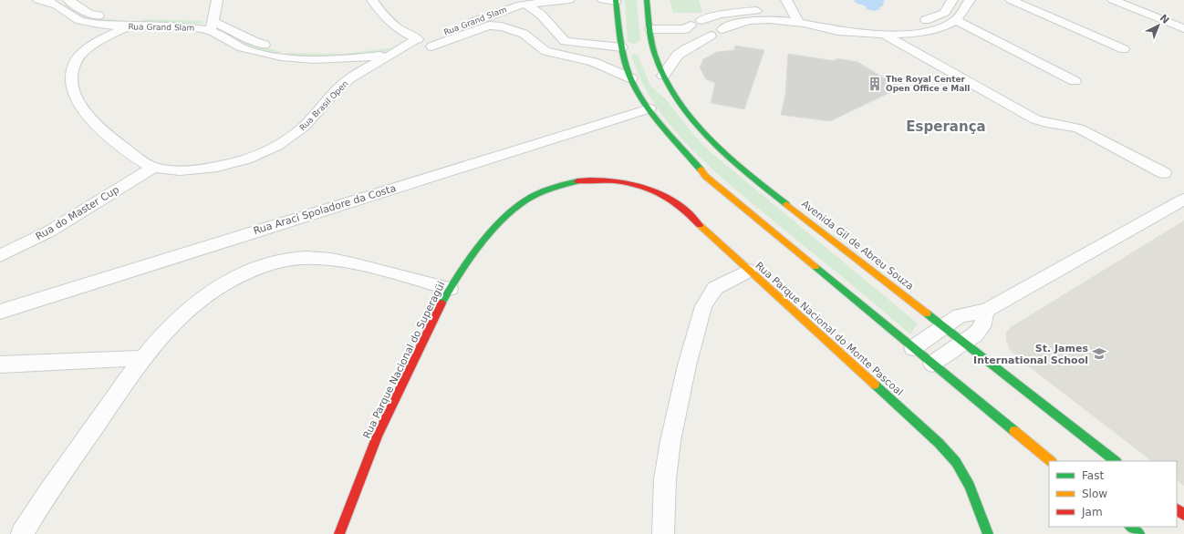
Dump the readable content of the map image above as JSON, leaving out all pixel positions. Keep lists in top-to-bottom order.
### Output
{
  "streets": {
    "street": [
      "Rua Grand Slam",
      "Rua Brasil Open",
      "Rua Araci Spoladore da Costa",
      "Rua do Master Cup",
      "Avenida Gil de Abreu Souza",
      "Rua Parque Nacional do Monte Pascoal",
      "Rua Parque Nacional do Superagüi"
    ]
  },
  "crossings": [
    ["Rua Grand Slam", "Rua Brasil Open"],
    ["Rua Brasil Open", "Rua do Master Cup"],
    ["Rua Parque Nacional do Monte Pascoal", "Rua Parque Nacional do Superagüi"]
  ],
  "districts": ["Esperança"],
  "places": {
    "building": ["The Royal Center Open Office e Mall"],
    "school or university": ["St. James International School"]
  },
  "legend": ["Fast", "Slow", "Jam"],
  "north": "top right"
}
